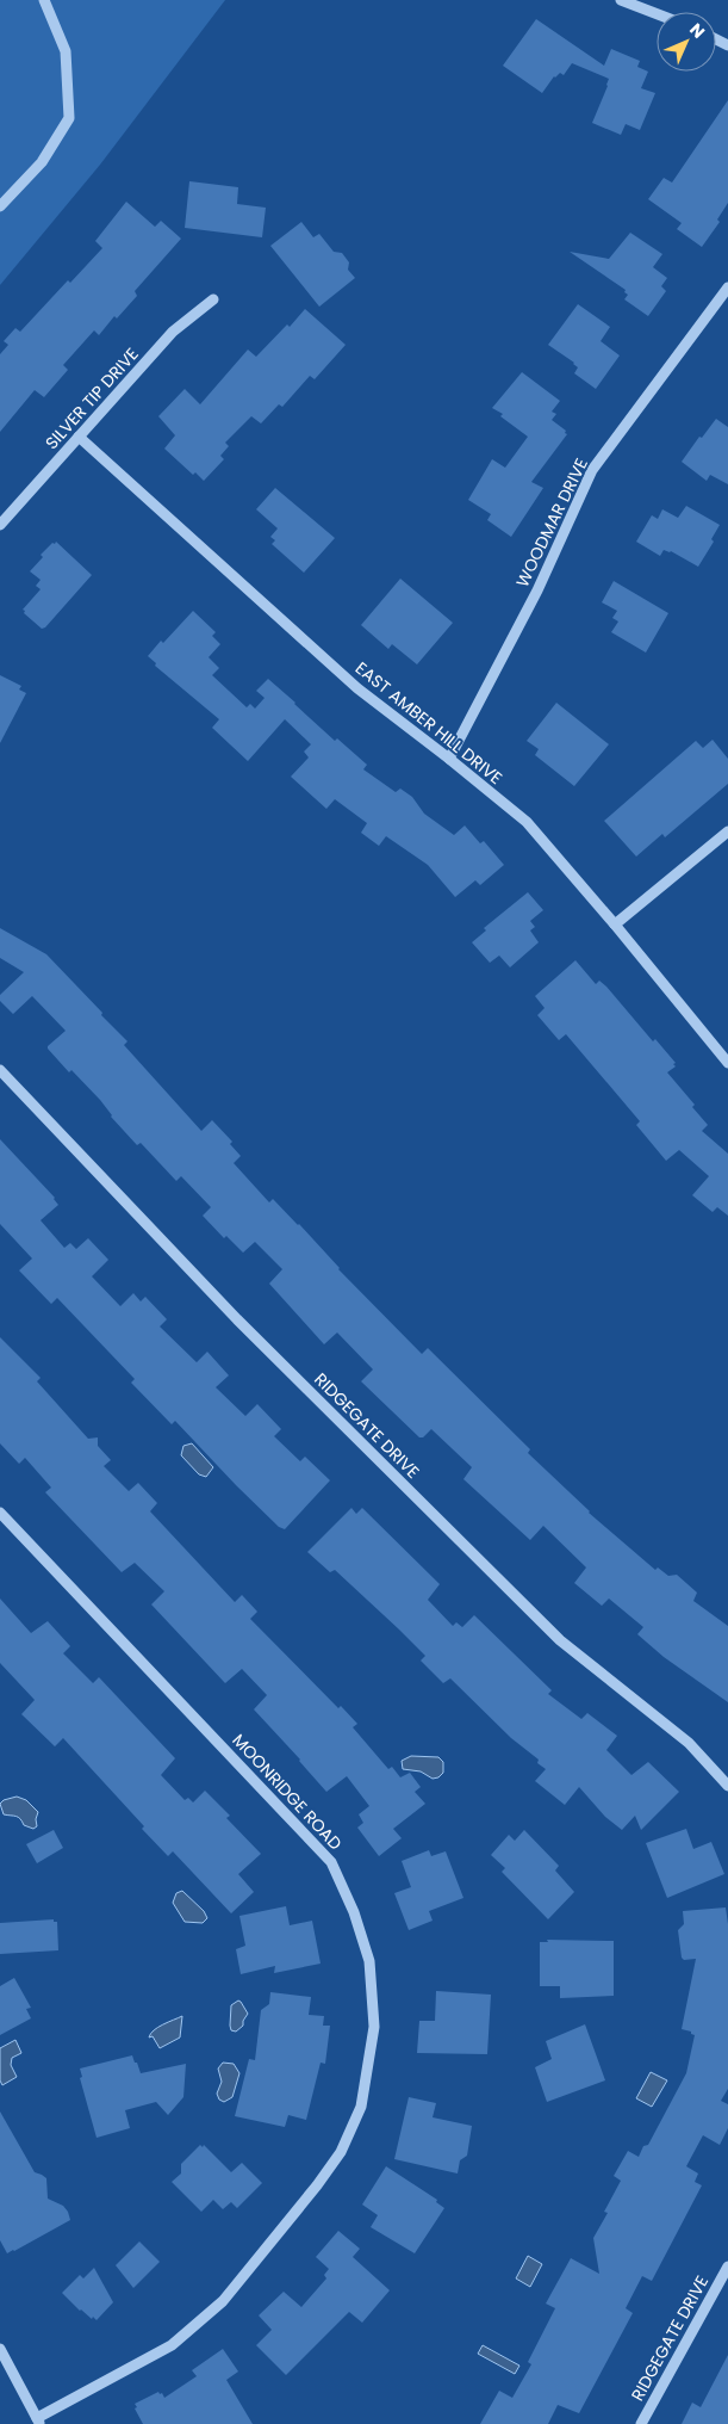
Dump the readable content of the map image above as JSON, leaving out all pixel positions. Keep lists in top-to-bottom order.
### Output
{
  "streets": {
    "street": [
      "SILVER TIP DRIVE",
      "WOODMAR DRIVE",
      "EAST AMBER HILL DRIVE",
      "RIDGEGATE DRIVE",
      "MOONRIDGE ROAD"
    ]
  },
  "crossings": [
    ["SILVER TIP DRIVE", "EAST AMBER HILL DRIVE"],
    ["WOODMAR DRIVE", "EAST AMBER HILL DRIVE"]
  ],
  "north": "top right"
}
